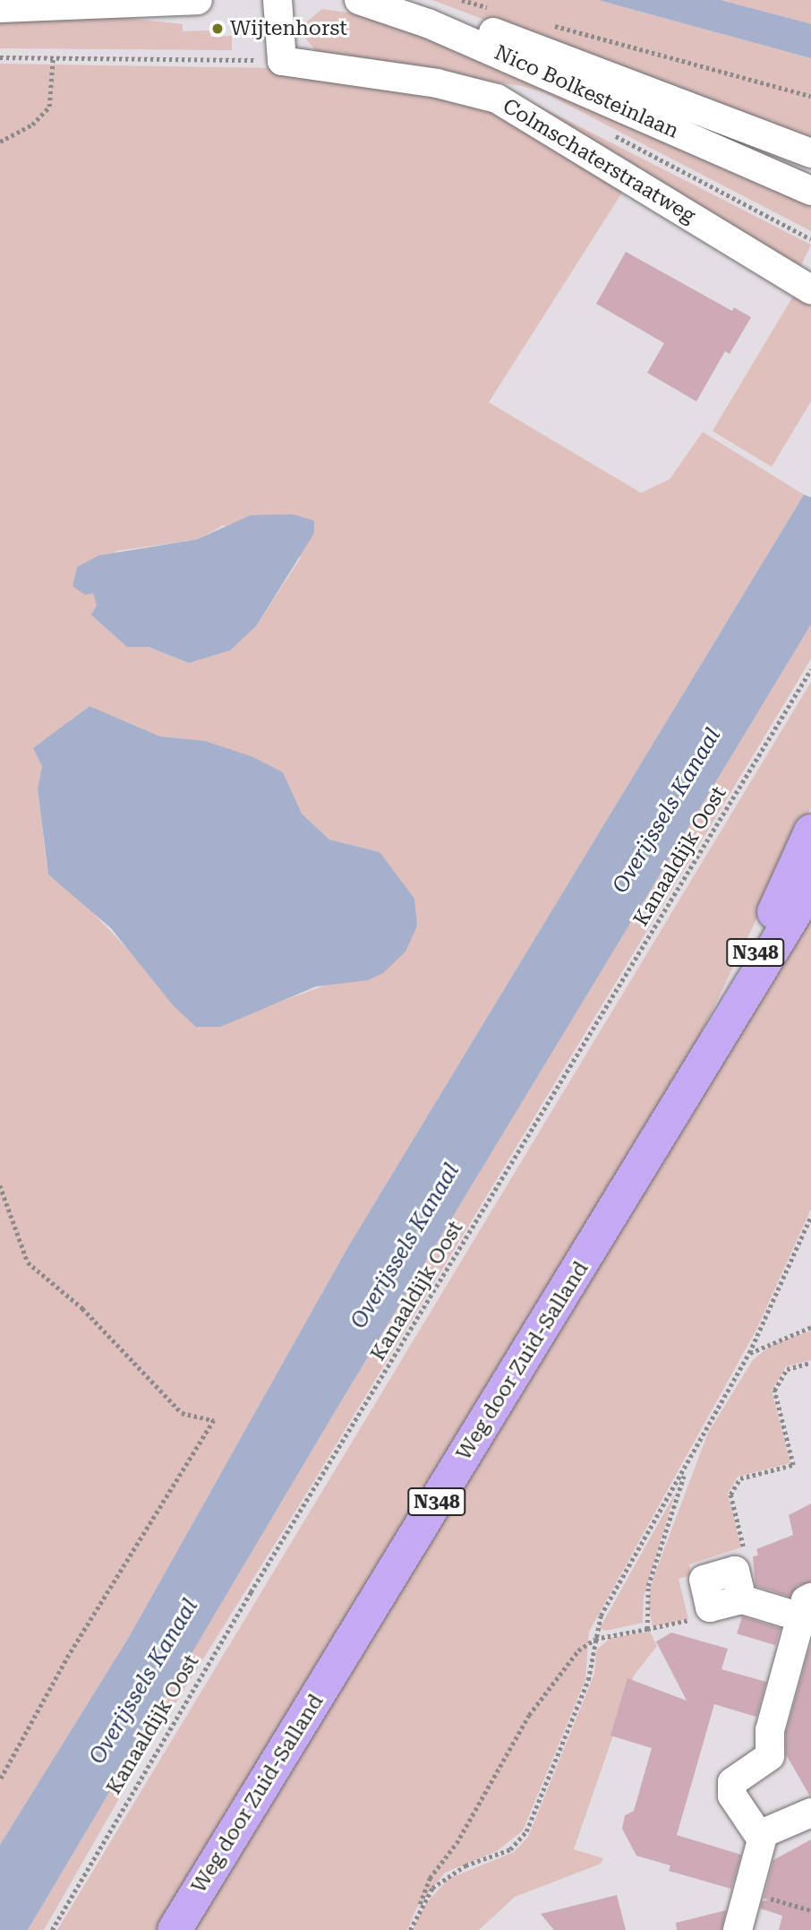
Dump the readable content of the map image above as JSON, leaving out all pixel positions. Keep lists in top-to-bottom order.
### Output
{
  "streets": {
    "main road": ["N348", "Weg door Zuid-Salland"],
    "street": ["Nico Bolkesteinlaan", "Colmschaterstraatweg"],
    "path": ["Kanaaldijk Oost"]
  },
  "crossings": [
    ["N348", "Weg door Zuid-Salland"]
  ],
  "water": ["Overijssels Kanaal"],
  "places": ["Wijtenhorst"]
}
